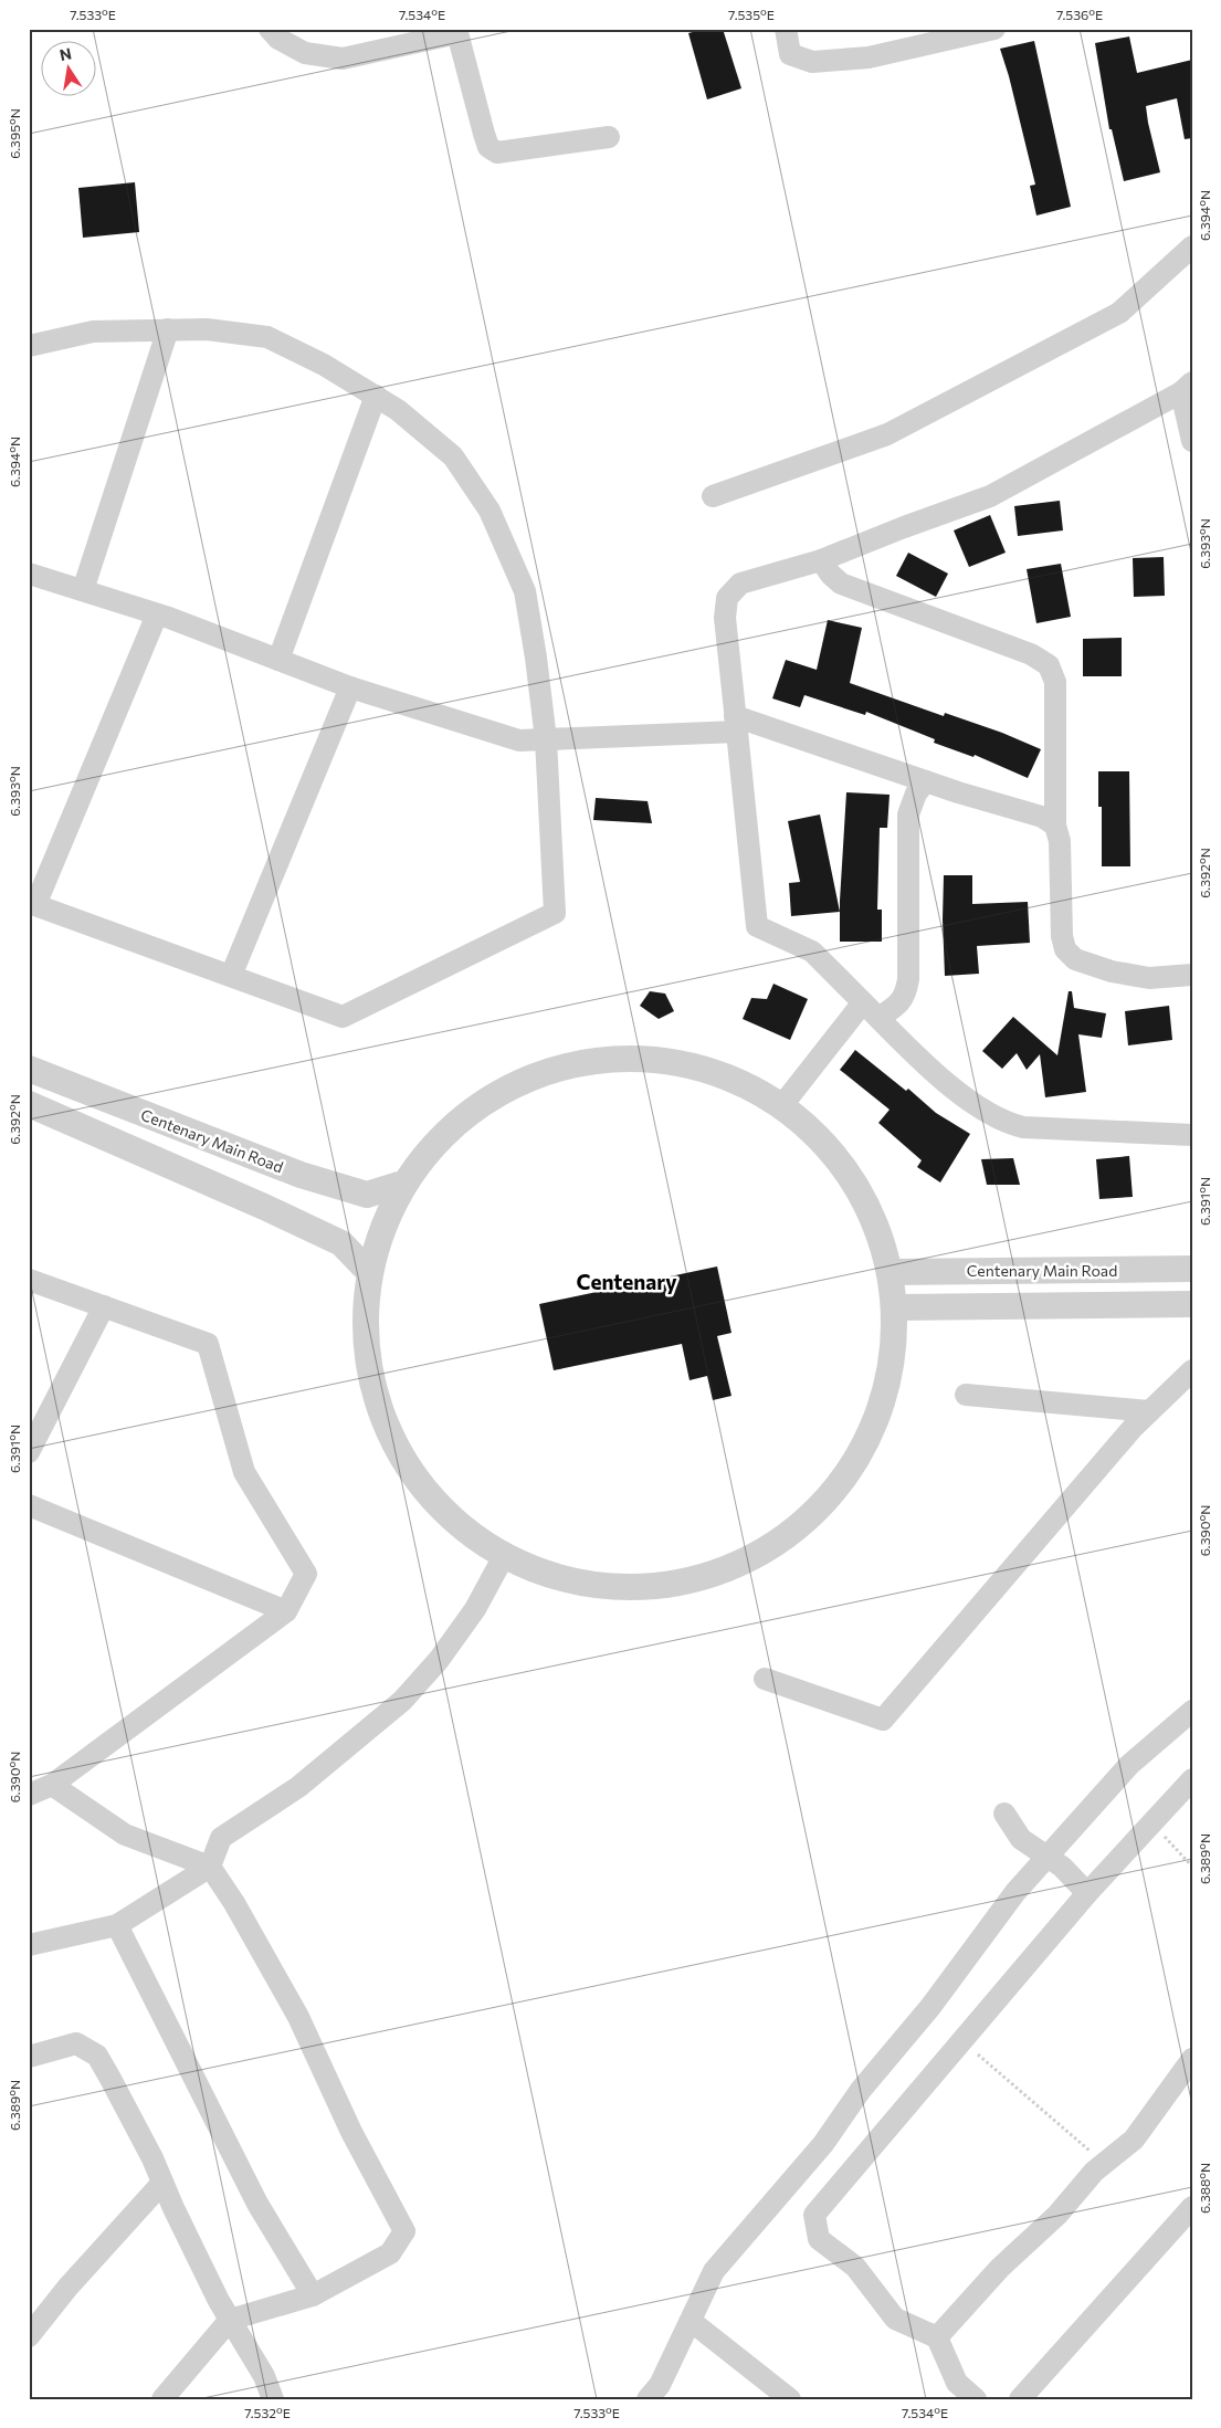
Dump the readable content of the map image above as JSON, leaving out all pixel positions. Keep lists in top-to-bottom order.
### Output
{
  "streets": {
    "street": ["Centenary Main Road"]
  },
  "districts": ["Centenary"],
  "north": "top",
  "coordinates": [
    "7.533°E",
    "7.534°E",
    "7.535°E",
    "7.536°E",
    "6.395°N",
    "6.394°N",
    "6.393°N",
    "6.392°N",
    "6.391°N",
    "6.390°N",
    "6.389°N",
    "6.388°N",
    "7.532°E"
  ]
}
